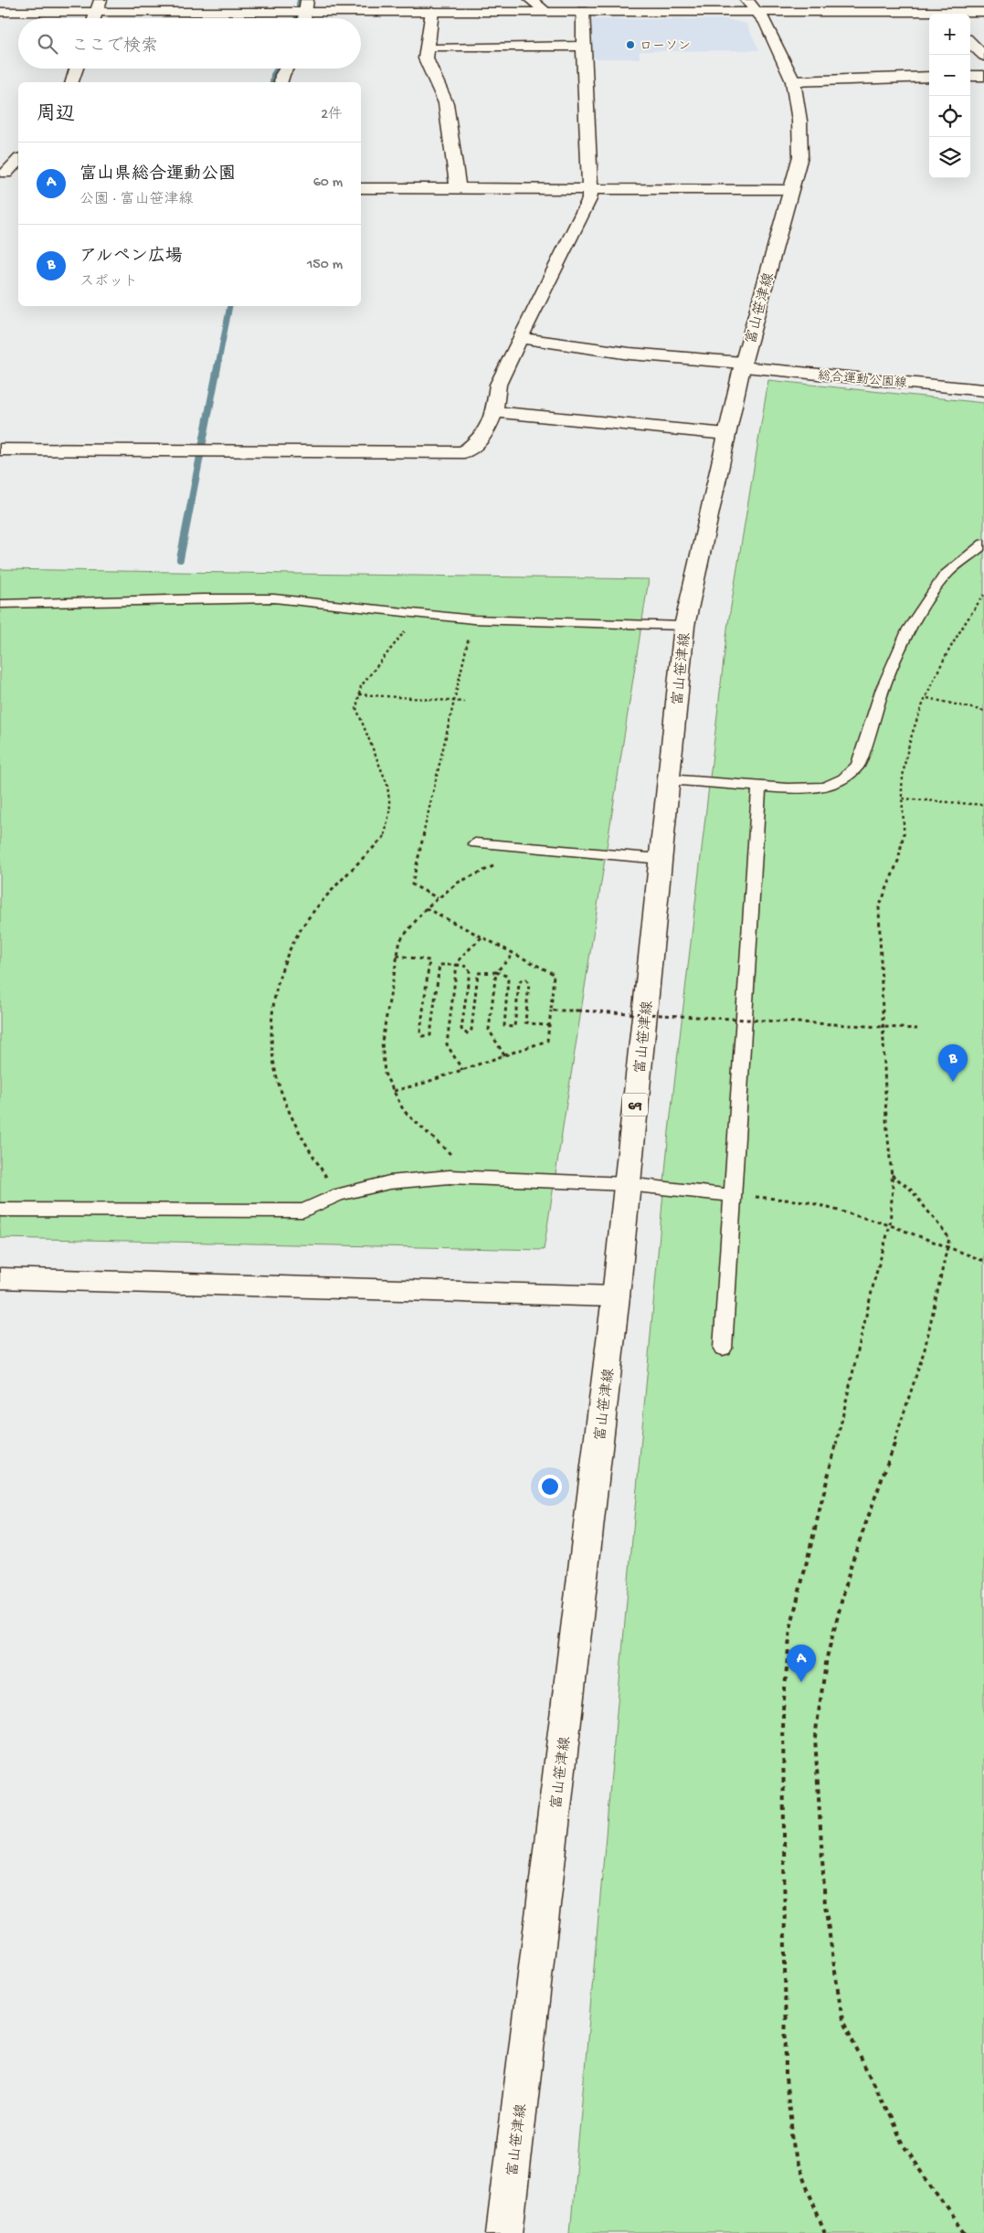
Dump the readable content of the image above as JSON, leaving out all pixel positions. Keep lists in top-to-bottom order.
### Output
{
  "streets": {
    "street": ["富山笹津線", "総合運動公園線", "69"]
  },
  "crossings": [
    ["富山笹津線", "総合運動公園線"]
  ],
  "places": ["ローソン"],
  "page": {
    "map_buttons": ["+", "−"],
    "search": "ここで検索",
    "heading": ["周辺", "2件"],
    "list": [
      {
        "mark": "A",
        "name": "富山県総合運動公園",
        "note": "公園 · 富山笹津線",
        "value": "60 m"
      },
      {
        "mark": "B",
        "name": "アルペン広場",
        "note": "スポット",
        "value": "150 m"
      }
    ],
    "pins": ["B", "A"]
  }
}
